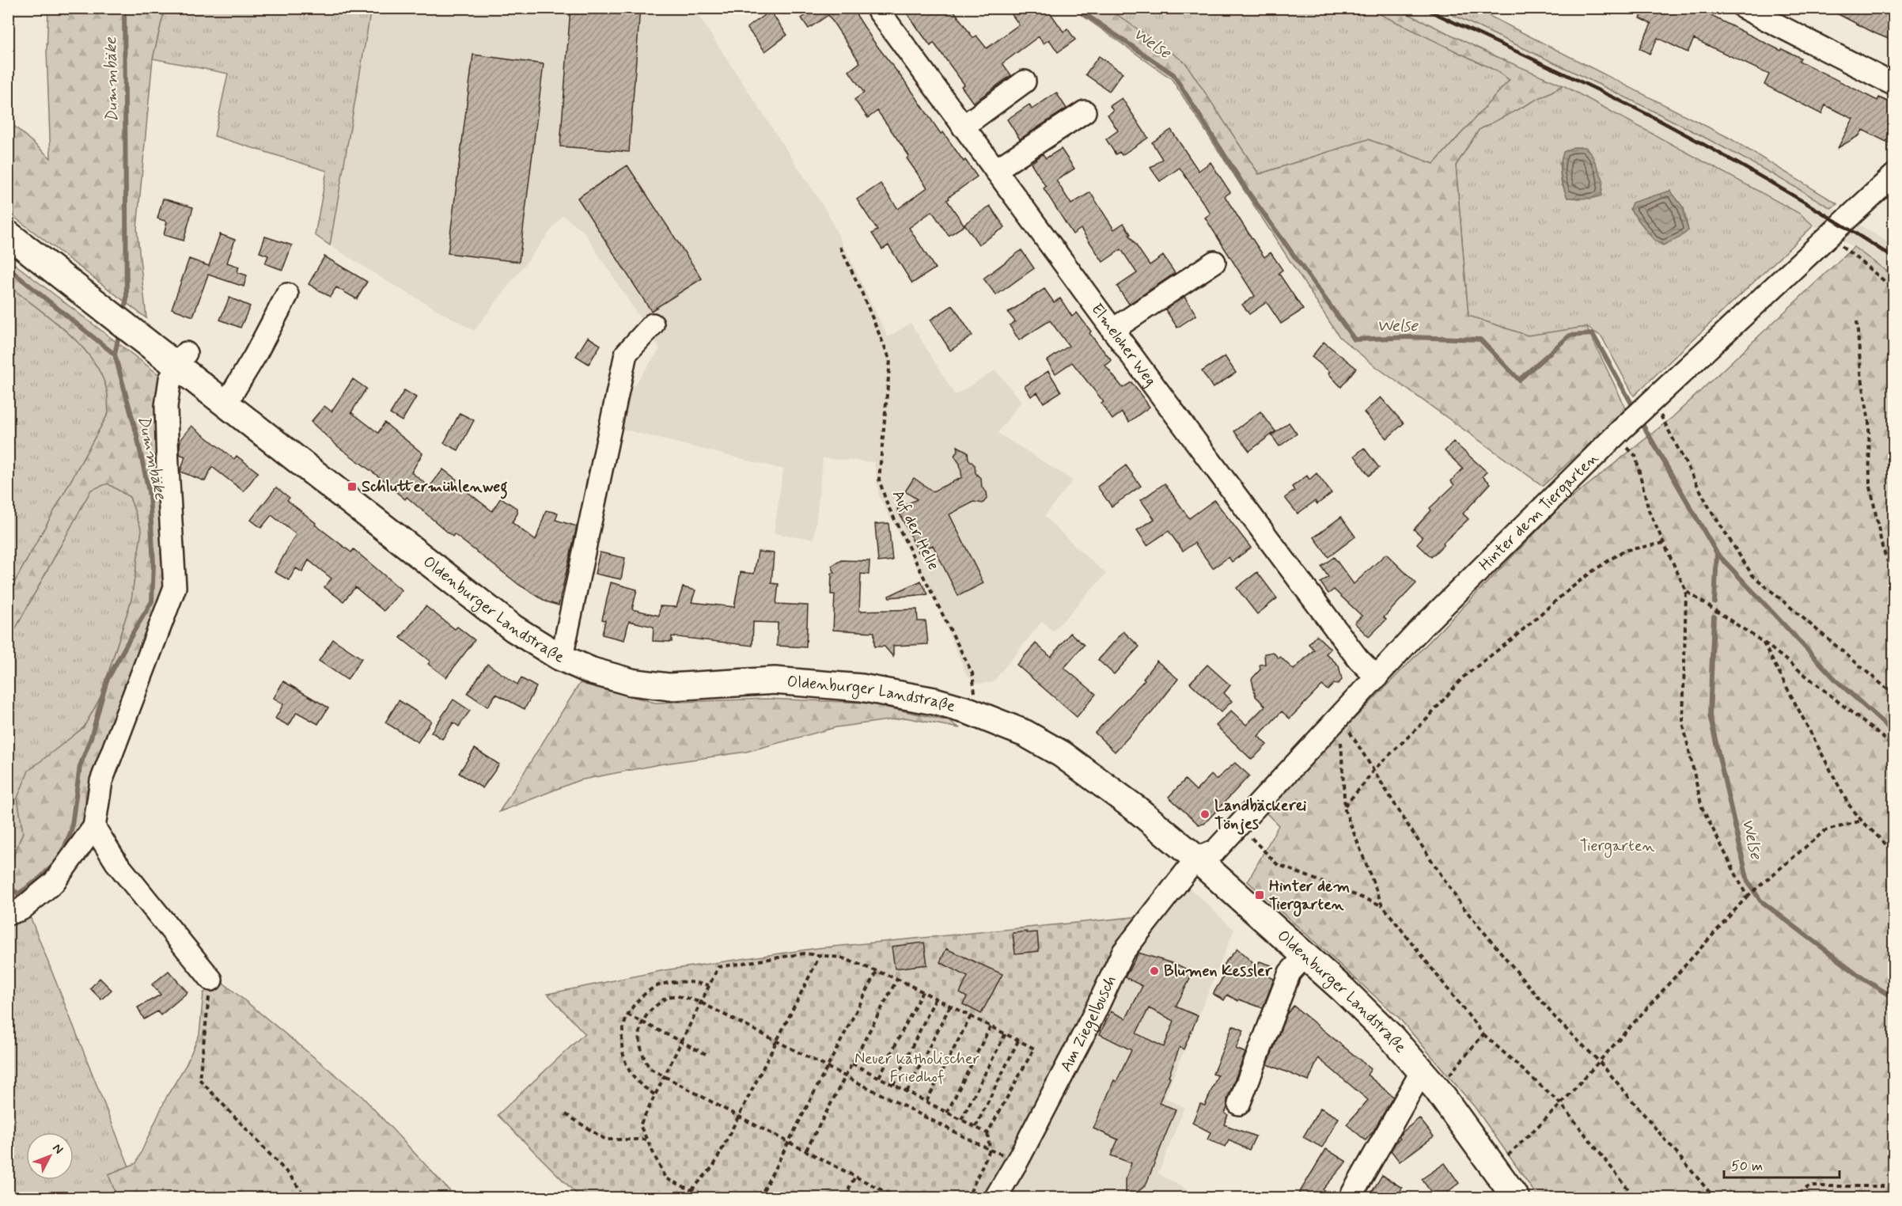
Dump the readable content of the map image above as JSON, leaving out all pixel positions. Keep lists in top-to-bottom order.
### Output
{
  "streets": {
    "main road": ["Oldenburger Landstraße"],
    "street": ["Elmeloher Weg", "Hinter dem Tiergarten", "Am Ziegelbusch"],
    "path": ["Auf der Helle"]
  },
  "crossings": [
    ["Elmeloher Weg", "Hinter dem Tiergarten"],
    ["Hinter dem Tiergarten", "Oldenburger Landstraße"],
    ["Hinter dem Tiergarten", "Am Ziegelbusch"],
    ["Auf der Helle", "Oldenburger Landstraße"],
    ["Oldenburger Landstraße", "Am Ziegelbusch"]
  ],
  "water": ["Welse", "Dummbäke"],
  "parks": ["Tiergarten", "Neuer katholischer Friedhof"],
  "places": {
    "transit": ["Schluttermühlenweg", "Hinter dem Tiergarten"],
    "other": ["Landbäckerei Tönjes", "Blumen Kessler"]
  },
  "scale_bar": "50 m",
  "north": "top right"
}
